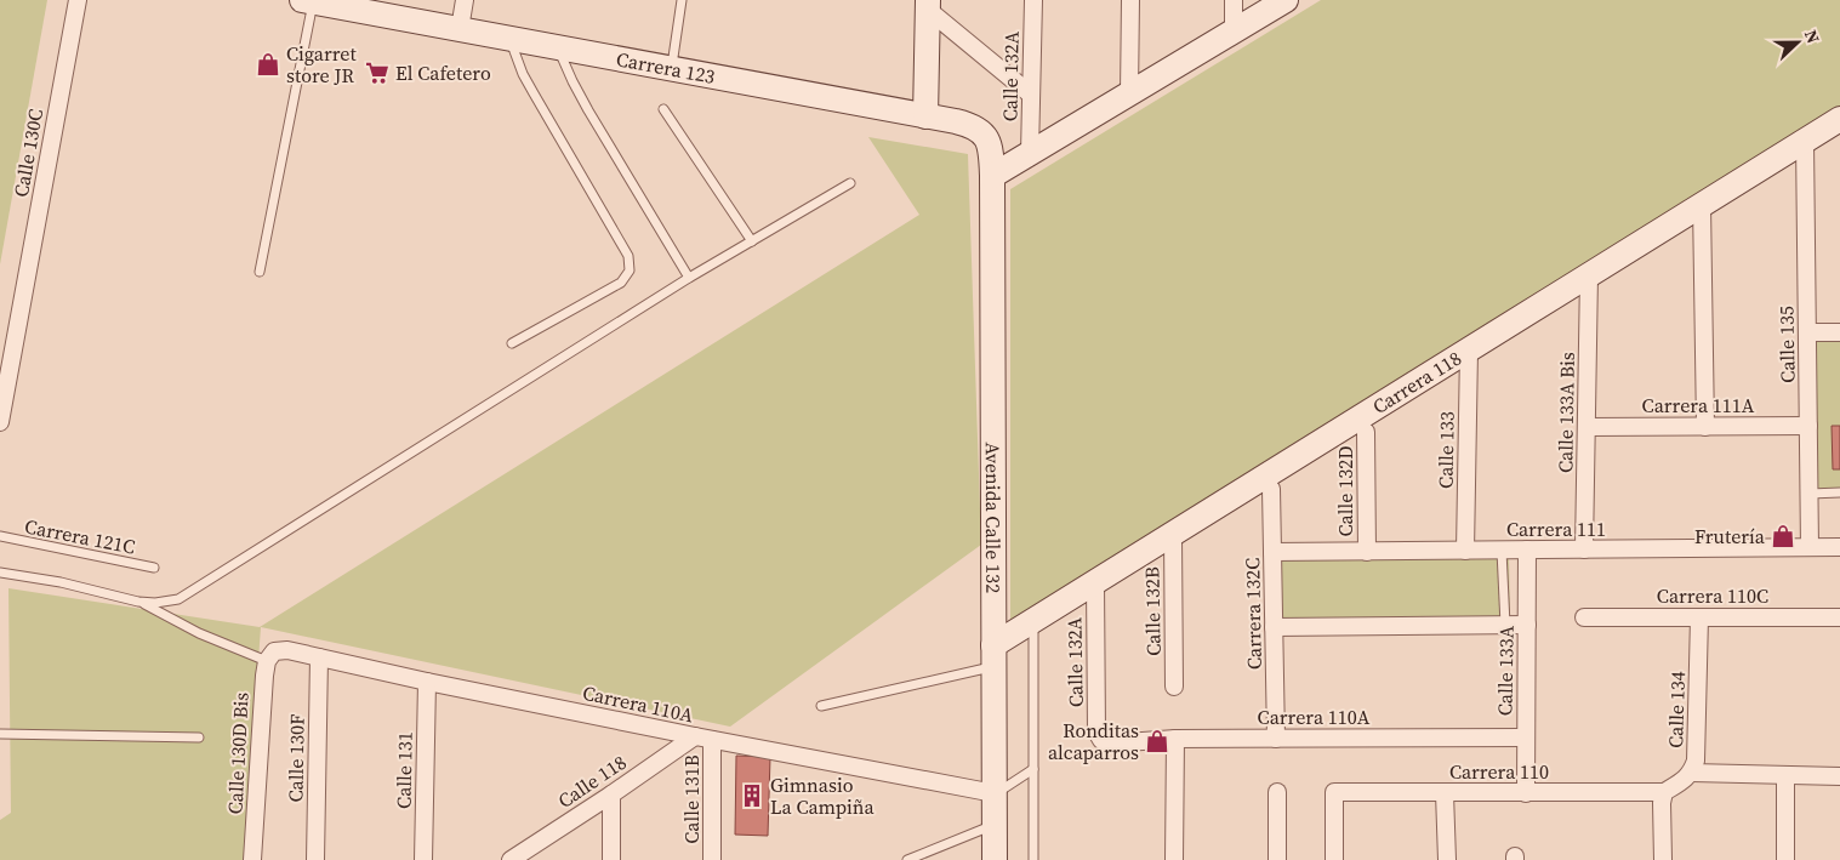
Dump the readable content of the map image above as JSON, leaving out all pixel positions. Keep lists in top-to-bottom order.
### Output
{
  "streets": {
    "street": [
      "Carrera 123",
      "Calle 132A",
      "Calle 130C",
      "Calle 135",
      "Carrera 118",
      "Carrera 111A",
      "Calle 133A Bis",
      "Calle 133",
      "Calle 132D",
      "Avenida Calle 132",
      "Carrera 111",
      "Carrera 110C",
      "Calle 132B",
      "Carrera 132C",
      "Calle 133A",
      "Carrera 110A",
      "Calle 134",
      "Calle 130D Bis",
      "Calle 130F",
      "Calle 131",
      "Carrera 110",
      "Calle 118",
      "Calle 131B"
    ],
    "lane": ["Carrera 121C"]
  },
  "crossings": [
    ["Carrera 123", "Avenida Calle 132"],
    ["Calle 132A", "Carrera 118"],
    ["Calle 132A", "Carrera 110A"],
    ["Calle 135", "Carrera 118"],
    ["Calle 135", "Carrera 111A"],
    ["Calle 135", "Carrera 111"],
    ["Carrera 118", "Calle 133A Bis"],
    ["Carrera 118", "Calle 133"],
    ["Carrera 118", "Avenida Calle 132"],
    ["Carrera 118", "Calle 132B"],
    ["Carrera 111A", "Calle 133A Bis"],
    ["Calle 133A Bis", "Carrera 111"],
    ["Calle 133", "Carrera 111"],
    ["Calle 132D", "Carrera 111"],
    ["Avenida Calle 132", "Carrera 110A"],
    ["Carrera 111", "Carrera 132C"],
    ["Carrera 111", "Calle 133A"],
    ["Carrera 110C", "Calle 134"],
    ["Carrera 132C", "Carrera 110A"],
    ["Calle 133A", "Carrera 110A"],
    ["Calle 133A", "Carrera 110"],
    ["Carrera 110A", "Calle 130D Bis"],
    ["Carrera 110A", "Calle 130F"],
    ["Carrera 110A", "Calle 131"],
    ["Carrera 110A", "Calle 118"],
    ["Carrera 110A", "Calle 131B"],
    ["Calle 134", "Carrera 110"]
  ],
  "places": {
    "shop": ["Cigarret store JR", "Frutería", "Ronditas alcaparros"],
    "supermarket": ["El Cafetero"],
    "building": ["Gimnasio La Campiña"]
  },
  "north": "right"
}
